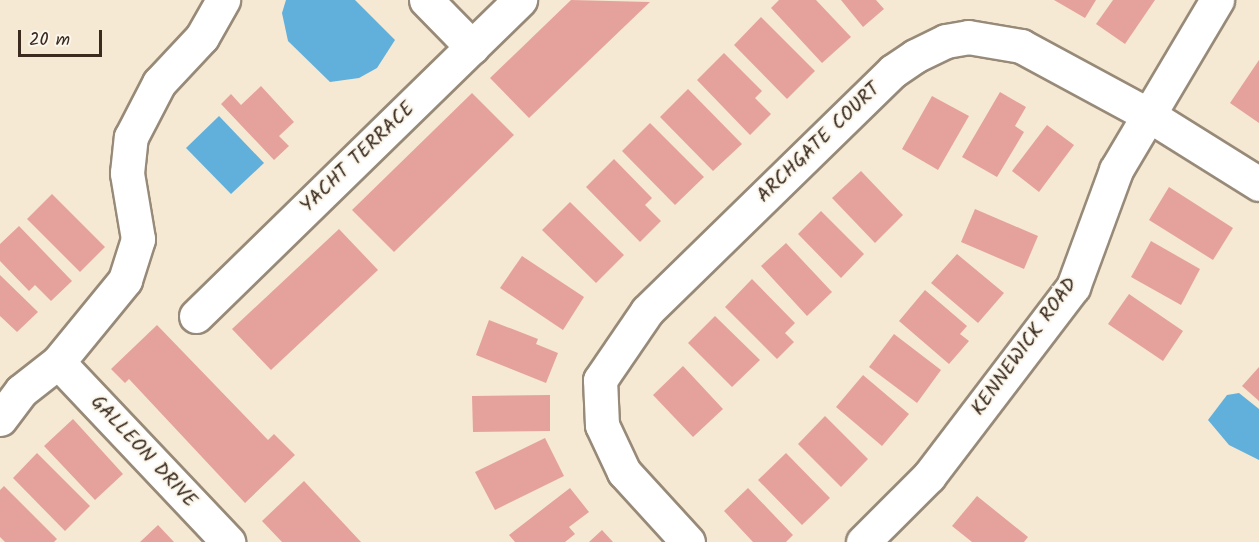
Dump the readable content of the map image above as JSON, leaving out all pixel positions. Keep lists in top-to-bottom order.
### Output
{
  "streets": {
    "street": [
      "ARCHGATE COURT",
      "YACHT TERRACE",
      "KENNEWICK ROAD",
      "GALLEON DRIVE"
    ]
  },
  "crossings": [
    ["ARCHGATE COURT", "KENNEWICK ROAD"]
  ],
  "scale_bar": "20 m"
}
